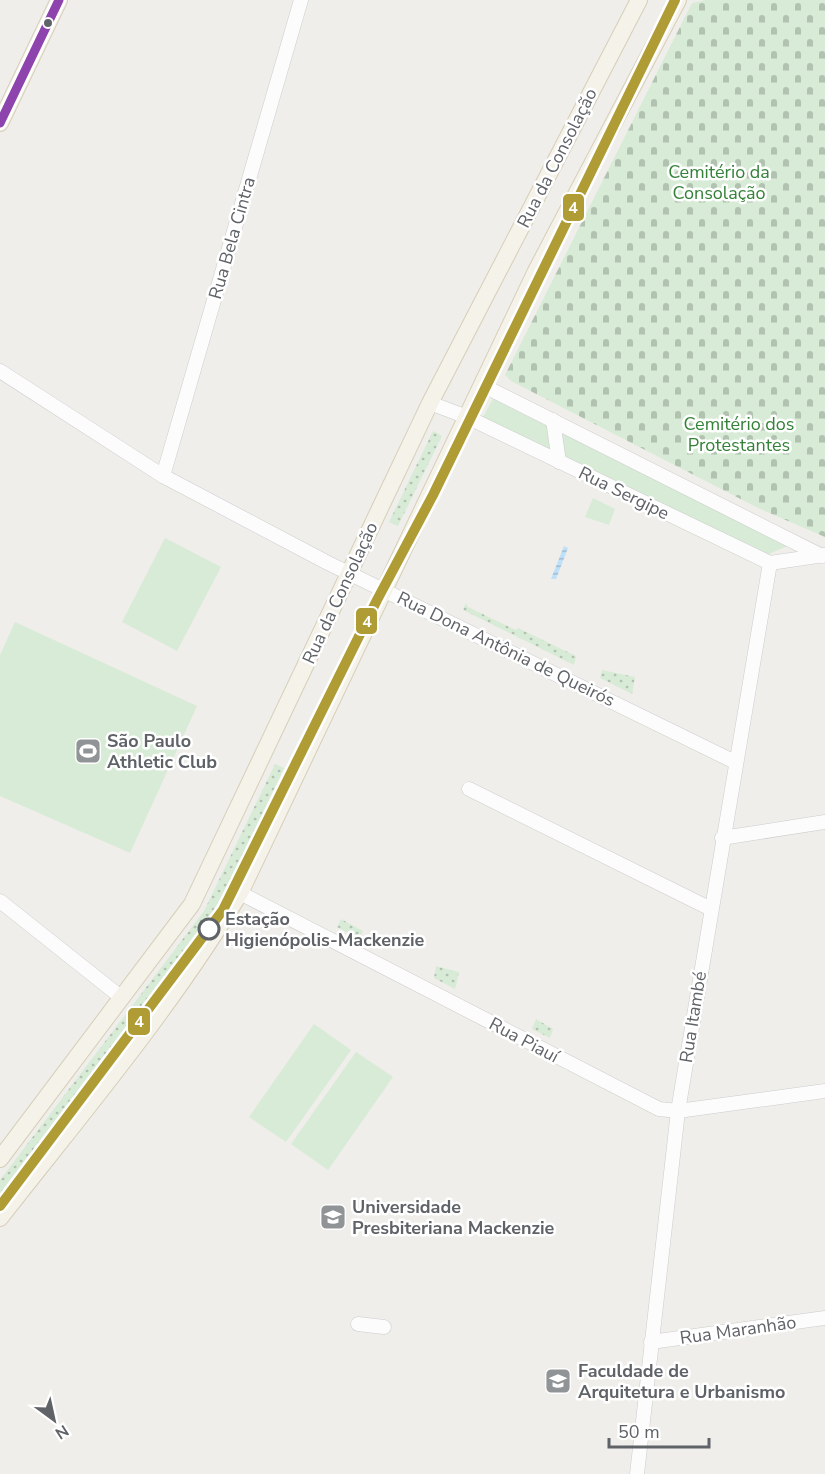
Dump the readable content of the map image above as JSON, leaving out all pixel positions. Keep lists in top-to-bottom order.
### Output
{
  "streets": {
    "main road": ["Rua da Consolação"],
    "street": [
      "Rua Bela Cintra",
      "Rua Sergipe",
      "Rua Dona Antônia de Queirós",
      "Rua Itambé",
      "Rua Piauí",
      "Rua Maranhão"
    ]
  },
  "crossings": [
    ["Rua da Consolação", "Rua Sergipe"],
    ["Rua da Consolação", "Rua Dona Antônia de Queirós"],
    ["Rua da Consolação", "Rua Piauí"],
    ["Rua Bela Cintra", "Rua Dona Antônia de Queirós"],
    ["Rua Sergipe", "Rua Itambé"],
    ["Rua Dona Antônia de Queirós", "Rua Itambé"],
    ["Rua Itambé", "Rua Piauí"],
    ["Rua Itambé", "Rua Maranhão"]
  ],
  "parks": ["Cemitério da Consolação", "Cemitério dos Protestantes"],
  "places": {
    "sports": ["São Paulo Athletic Club"],
    "other": ["Estação Higienópolis-Mackenzie"],
    "school or university": ["Universidade Presbiteriana Mackenzie", "Faculdade de Arquitetura e Urbanismo"]
  },
  "lines": ["transit line 4"],
  "scale_bar": "50 m",
  "north": "bottom right"
}
